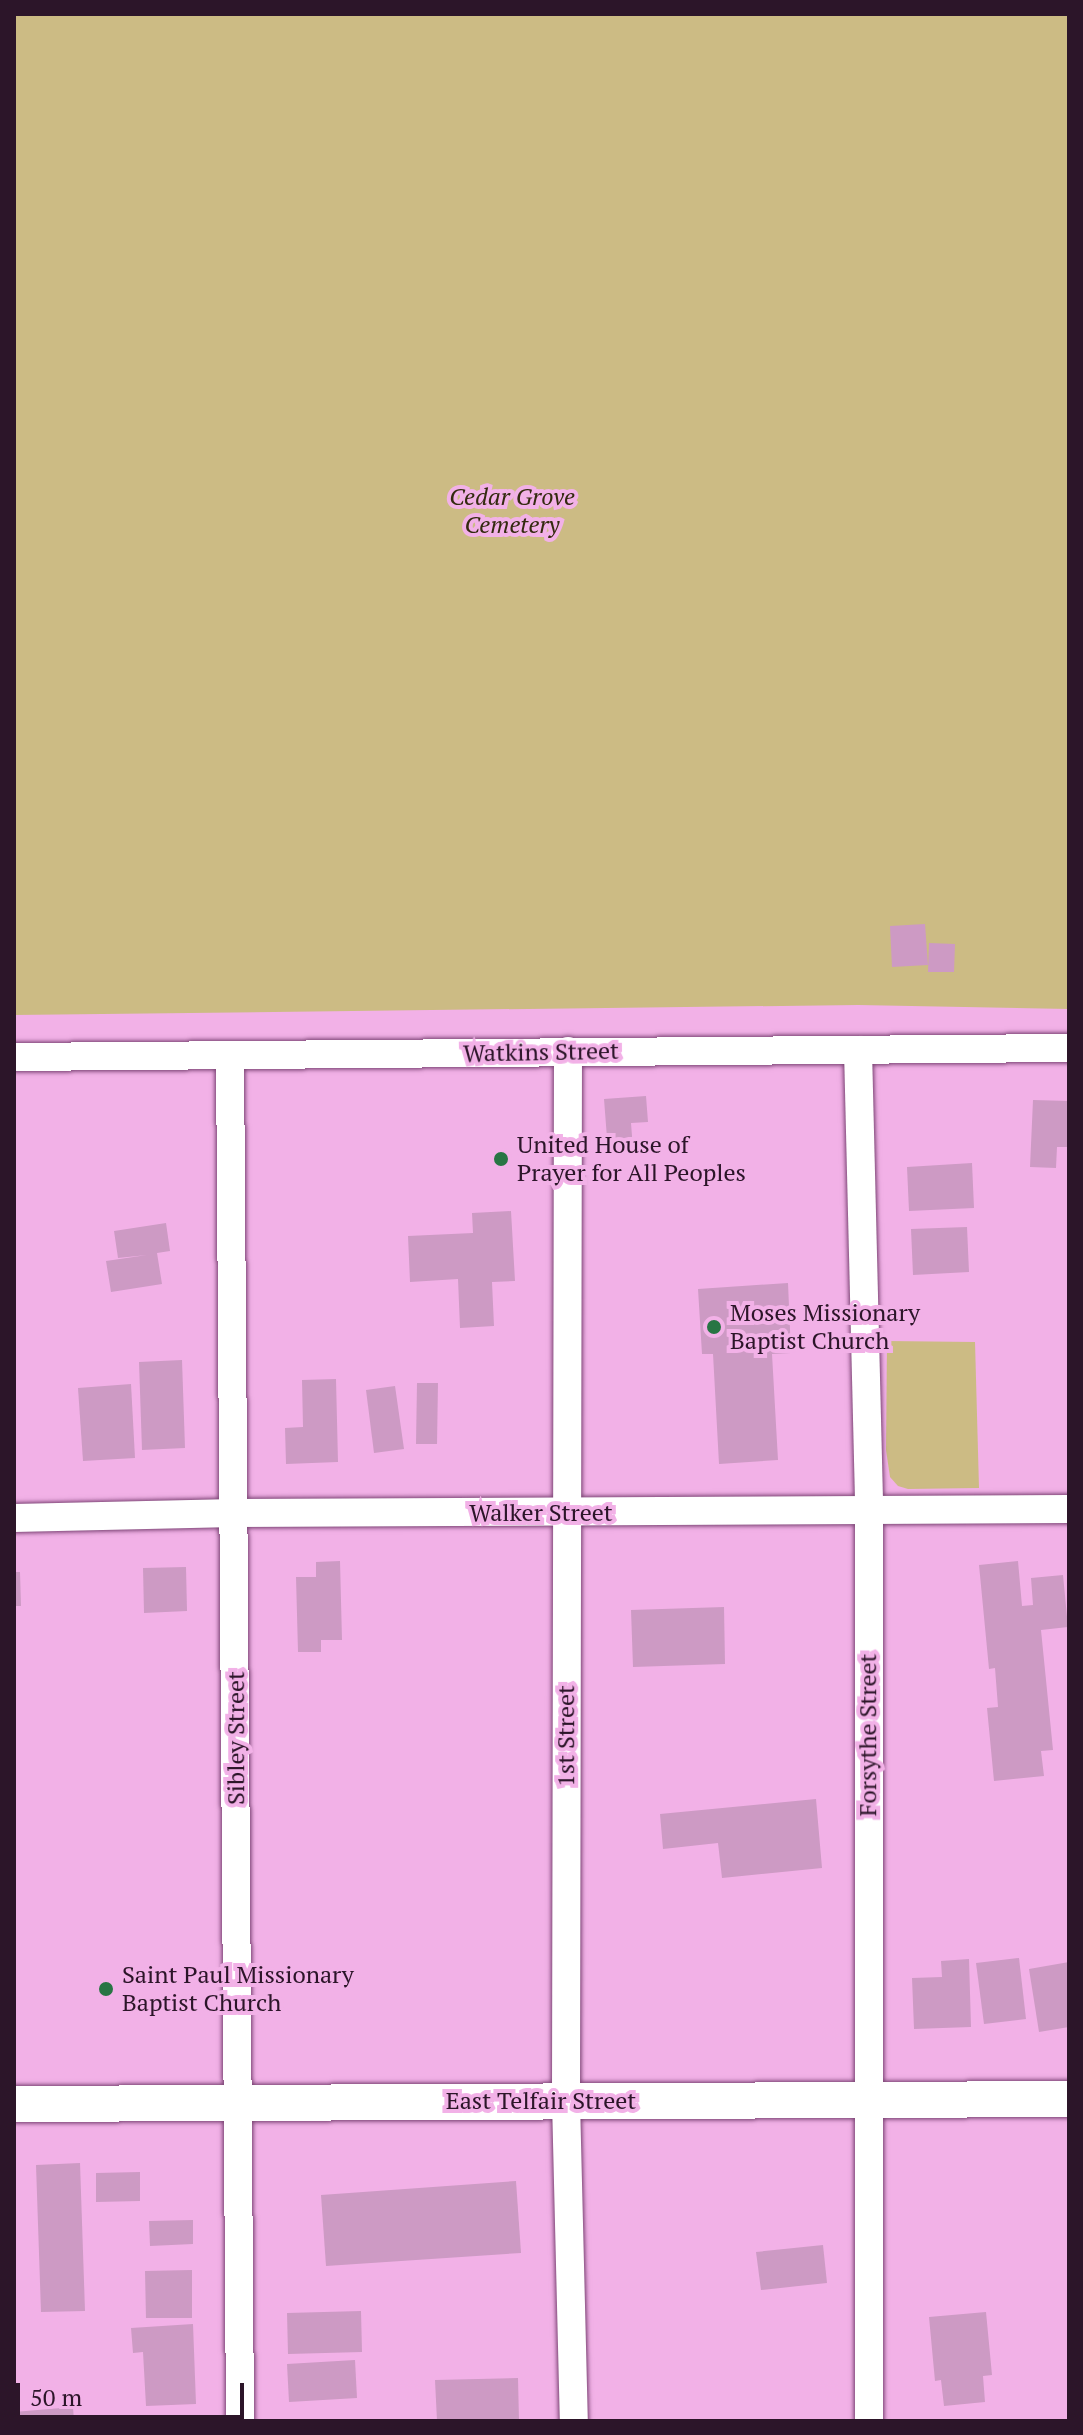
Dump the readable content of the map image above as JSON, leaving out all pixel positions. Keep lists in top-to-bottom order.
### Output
{
  "streets": {
    "street": [
      "Watkins Street",
      "Walker Street",
      "Forsythe Street",
      "1st Street",
      "Sibley Street",
      "East Telfair Street"
    ]
  },
  "crossings": [
    ["Watkins Street", "Forsythe Street"],
    ["Watkins Street", "1st Street"],
    ["Watkins Street", "Sibley Street"],
    ["Walker Street", "Forsythe Street"],
    ["Walker Street", "1st Street"],
    ["Walker Street", "Sibley Street"],
    ["Forsythe Street", "East Telfair Street"],
    ["1st Street", "East Telfair Street"],
    ["Sibley Street", "East Telfair Street"]
  ],
  "parks": ["Cedar Grove Cemetery"],
  "places": ["United House of Prayer for All Peoples", "Moses Missionary Baptist Church", "Saint Paul Missionary Baptist Church"],
  "scale_bar": "50 m"
}
